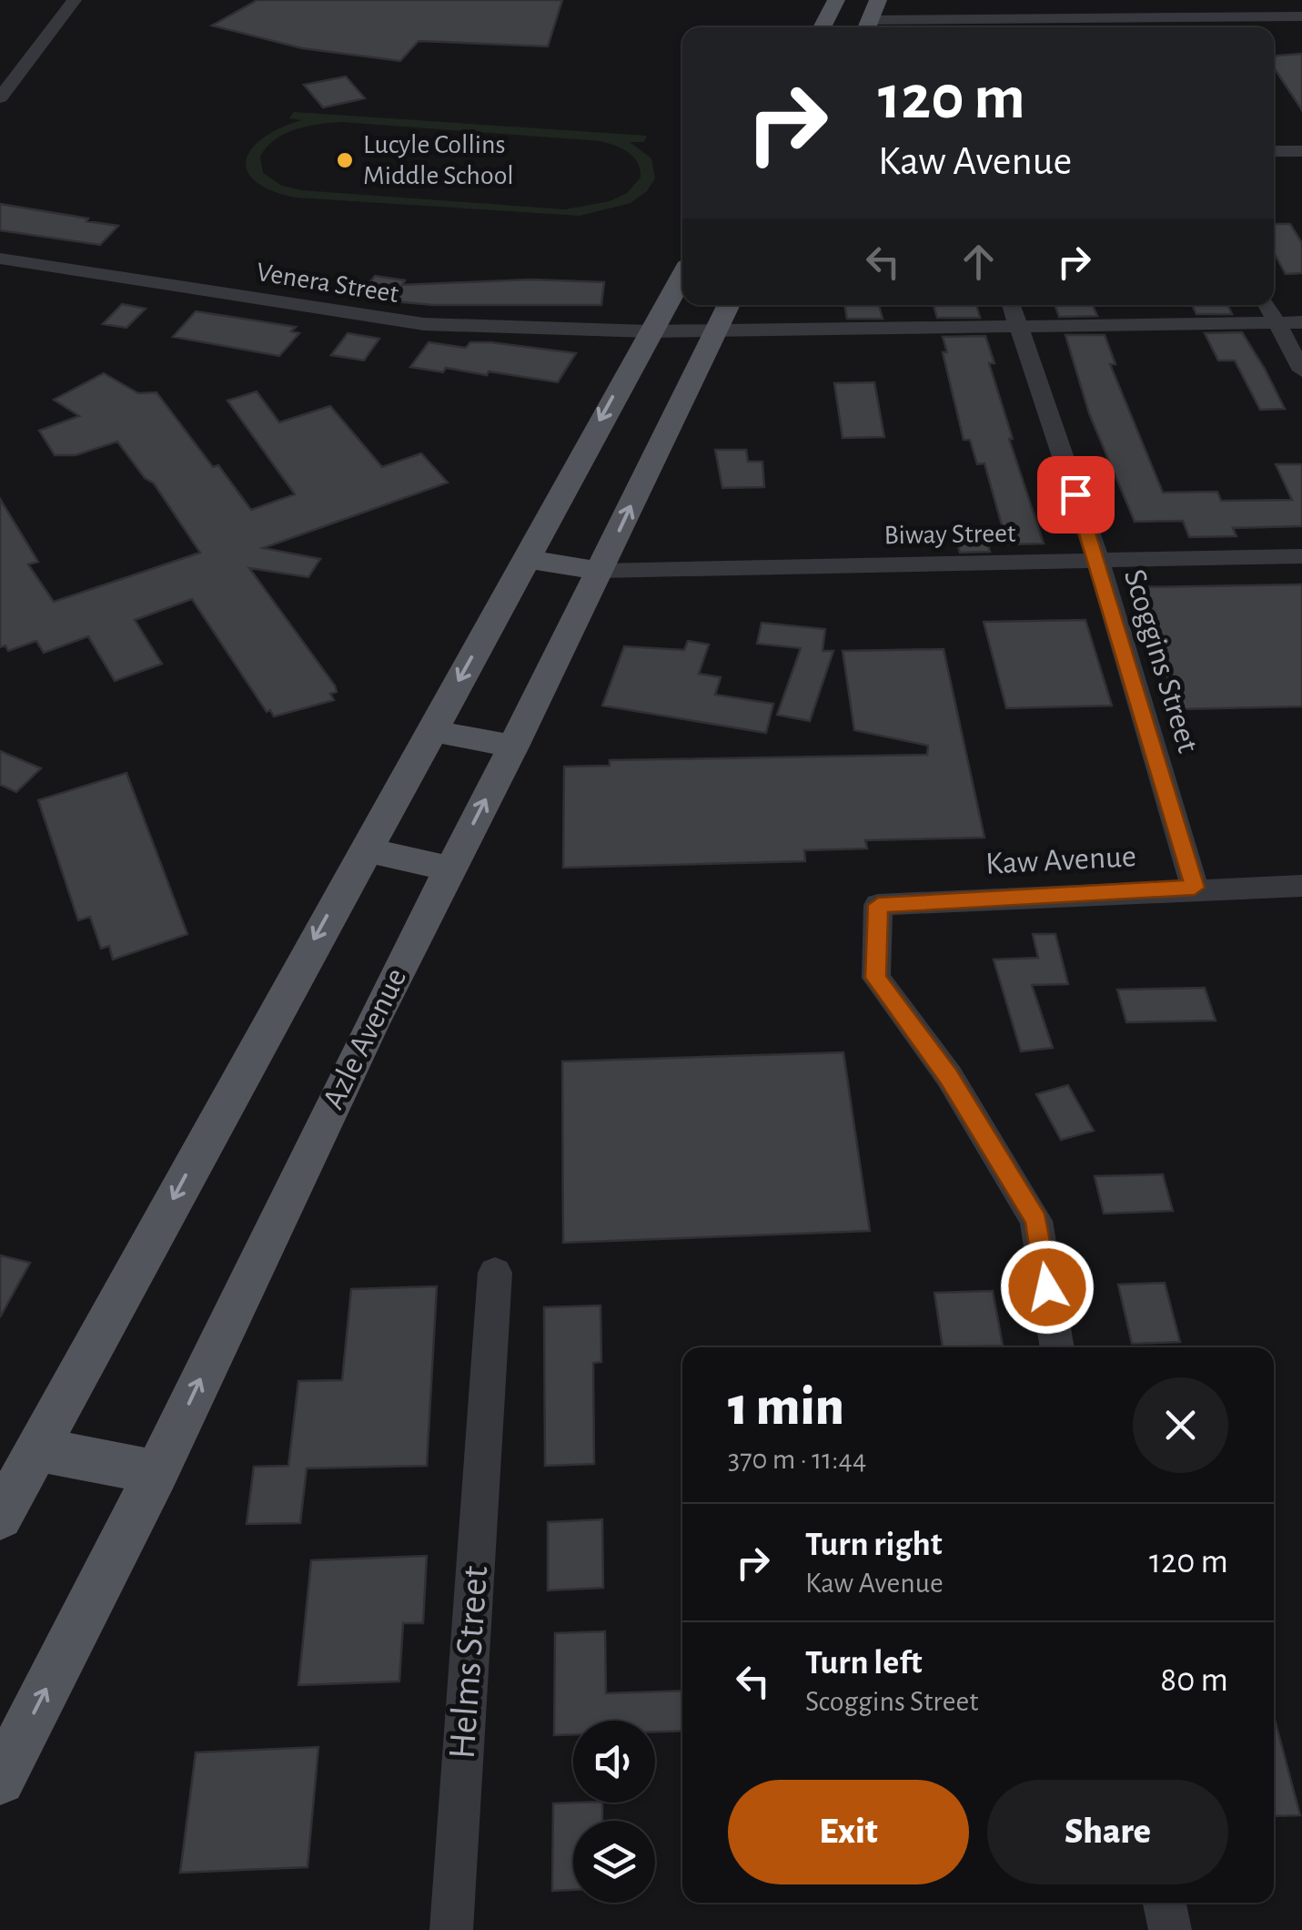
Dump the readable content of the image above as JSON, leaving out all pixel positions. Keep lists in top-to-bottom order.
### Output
{
  "streets": {
    "main road": ["Azle Avenue"],
    "street": [
      "Venera Street",
      "Biway Street",
      "Scoggins Street",
      "Kaw Avenue",
      "Helms Street"
    ]
  },
  "crossings": [
    ["Venera Street", "Scoggins Street"],
    ["Venera Street", "Azle Avenue"],
    ["Biway Street", "Scoggins Street"],
    ["Biway Street", "Azle Avenue"],
    ["Scoggins Street", "Kaw Avenue"]
  ],
  "places": ["Lucyle Collins Middle School"],
  "page": {
    "turn": ["120 m", "Kaw Avenue"],
    "heading": ["1 min", "370 m · 11:44"],
    "list": [
      {
        "name": "Turn right",
        "note": "Kaw Avenue",
        "value": "120 m"
      },
      {
        "name": "Turn left",
        "note": "Scoggins Street",
        "value": "80 m"
      }
    ],
    "buttons": ["Exit", "Share"]
  }
}
